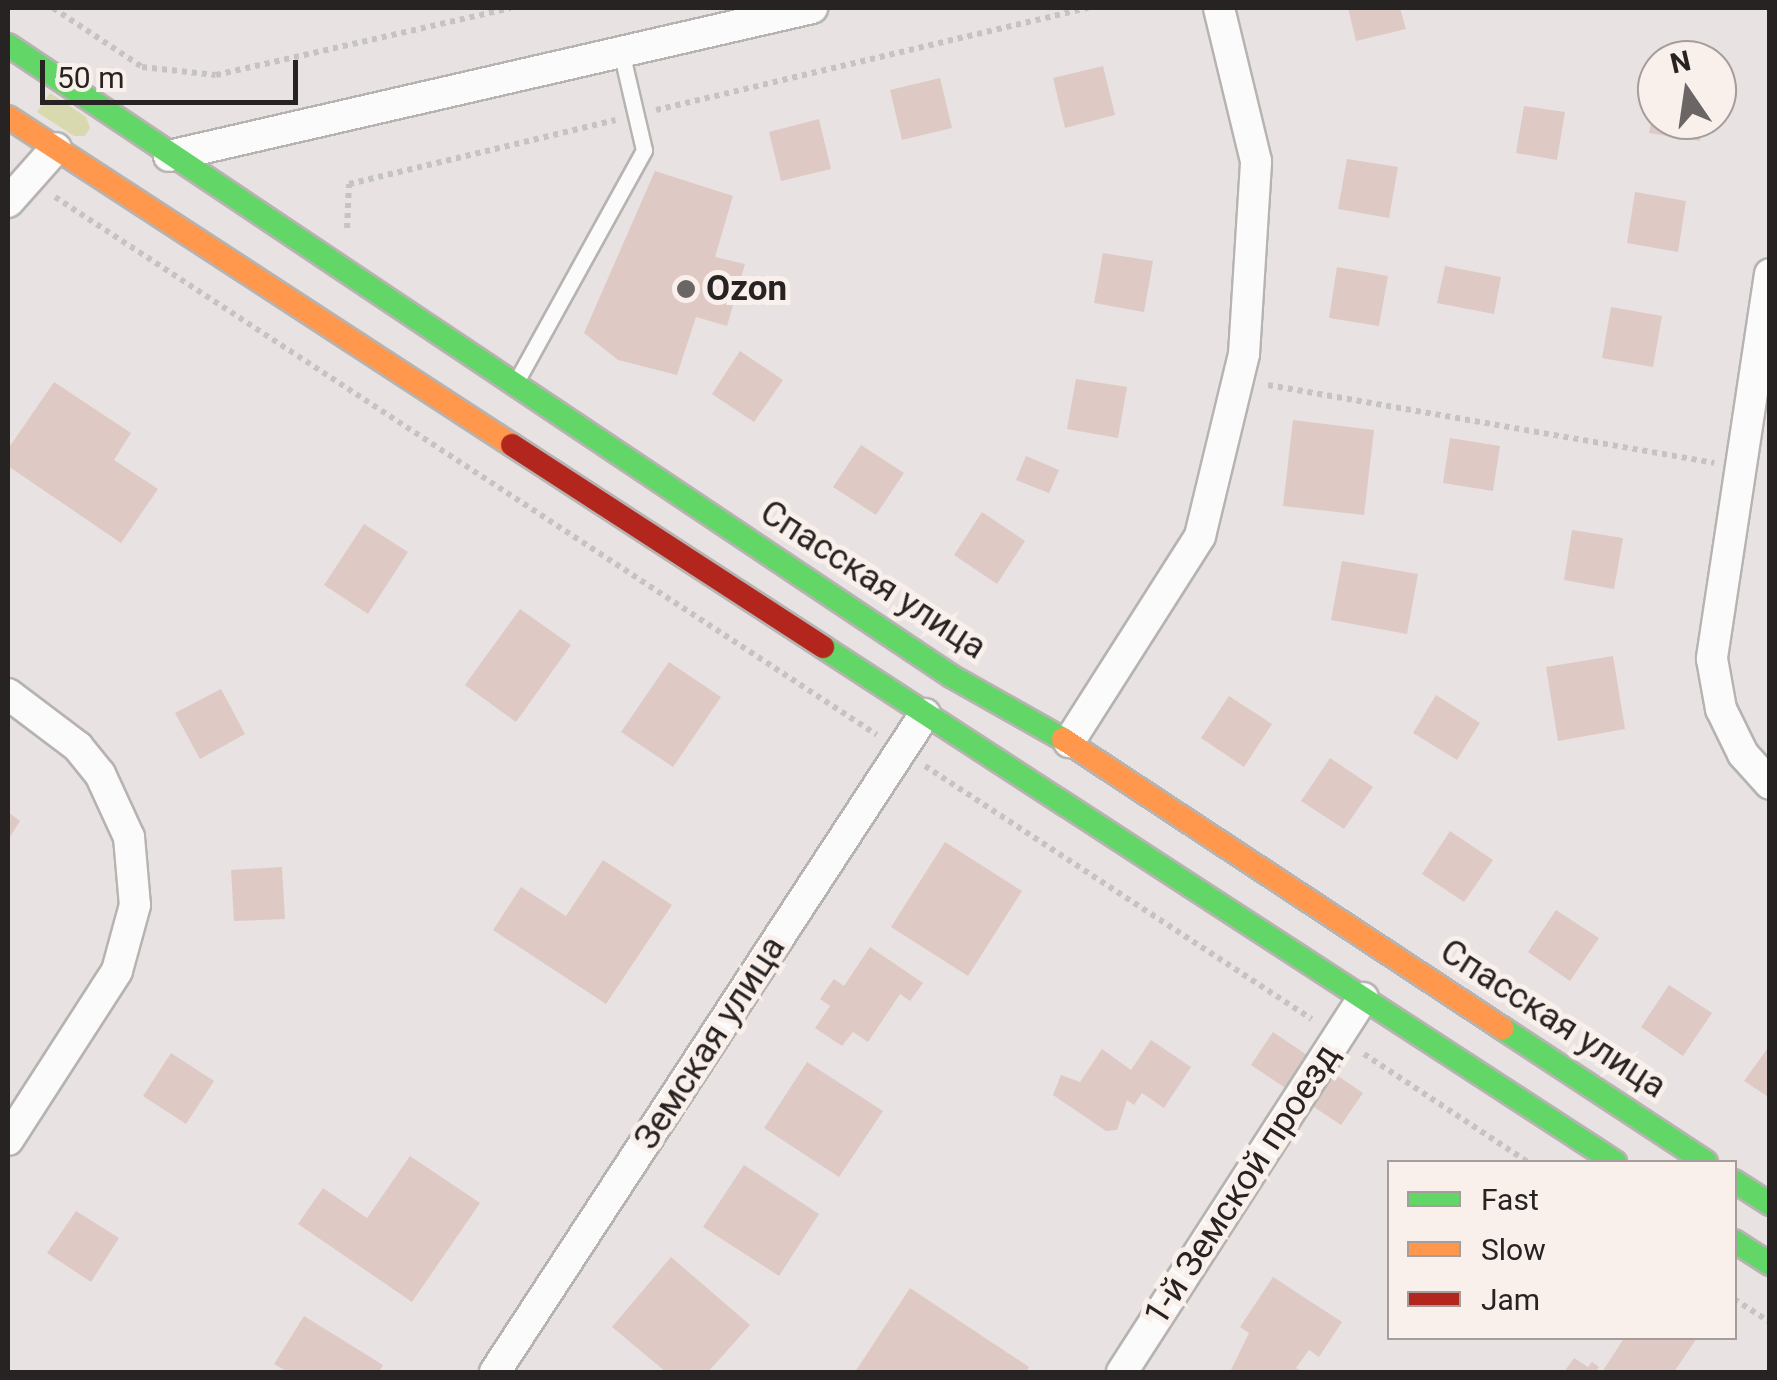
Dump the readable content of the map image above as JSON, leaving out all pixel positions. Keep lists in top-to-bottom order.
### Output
{
  "streets": {
    "street": ["Спасская улица", "Земская улица", "1-й Земской проезд"]
  },
  "crossings": [
    ["Спасская улица", "Земская улица"],
    ["Спасская улица", "1-й Земской проезд"]
  ],
  "places": ["Ozon"],
  "legend": ["Fast", "Slow", "Jam"],
  "scale_bar": "50 m",
  "north": "top"
}
